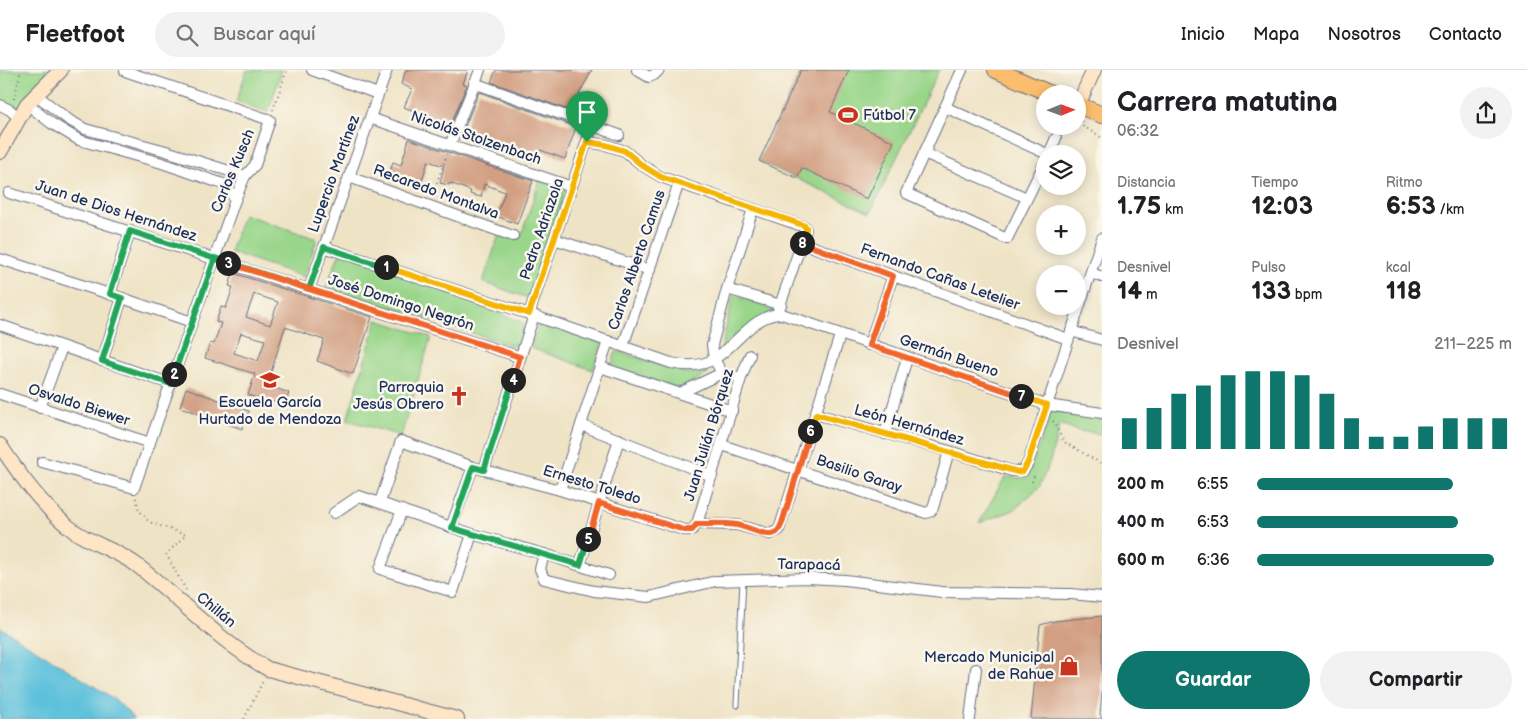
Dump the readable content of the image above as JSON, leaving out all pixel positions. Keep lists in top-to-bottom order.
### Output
{
  "streets": {
    "street": [
      "Nicolás Stolzenbach",
      "Carlos Kusch",
      "Lupercio Martínez",
      "Recaredo Montalva",
      "Juan de Dios Hernández",
      "Pedro Adriazola",
      "Carlos Alberto Camus",
      "Fernando Cañas Letelier",
      "José Domingo Negrón",
      "Germán Bueno",
      "Osvaldo Biewer",
      "León Hernández",
      "Juan Julián Bórquez",
      "Basilio Garay",
      "Ernesto Toledo",
      "Tarapacá",
      "Chillán"
    ]
  },
  "crossings": [
    ["Nicolás Stolzenbach", "Lupercio Martínez"],
    ["Nicolás Stolzenbach", "Pedro Adriazola"],
    ["Carlos Kusch", "Juan de Dios Hernández"],
    ["Carlos Kusch", "José Domingo Negrón"],
    ["Carlos Kusch", "Osvaldo Biewer"],
    ["Lupercio Martínez", "Recaredo Montalva"],
    ["Lupercio Martínez", "José Domingo Negrón"],
    ["Juan de Dios Hernández", "José Domingo Negrón"],
    ["Pedro Adriazola", "José Domingo Negrón"],
    ["Pedro Adriazola", "Ernesto Toledo"],
    ["Carlos Alberto Camus", "José Domingo Negrón"],
    ["Carlos Alberto Camus", "Ernesto Toledo"],
    ["José Domingo Negrón", "Juan Julián Bórquez"],
    ["Germán Bueno", "León Hernández"],
    ["Germán Bueno", "Juan Julián Bórquez"],
    ["León Hernández", "Basilio Garay"],
    ["Juan Julián Bórquez", "Basilio Garay"],
    ["Juan Julián Bórquez", "Ernesto Toledo"],
    ["Basilio Garay", "Ernesto Toledo"]
  ],
  "places": {
    "sports": ["Fútbol 7"],
    "school or university": ["Escuela García Hurtado de Mendoza"],
    "church": ["Parroquia Jesús Obrero"],
    "shop": ["Mercado Municipal de Rahue"]
  },
  "north": "right",
  "page": {
    "header": "Fleetfoot",
    "search": "Buscar aquí",
    "nav": [
      "Inicio",
      "Mapa",
      "Nosotros",
      "Contacto"
    ],
    "heading": ["Carrera matutina", "06:32"],
    "map_buttons": ["+", "−"],
    "stats": [
      ["Distancia", "1.75 km"],
      ["Tiempo", "12:03"],
      ["Ritmo", "6:53 /km"],
      ["Desnivel", "14 m"],
      ["Pulso", "133 bpm"],
      ["kcal", "118"]
    ],
    "pins": [
      "8",
      "3",
      "1",
      "2",
      "4",
      "7",
      "6",
      "5"
    ],
    "chart": ["Desnivel", "211–225 m"],
    "list": [
      {
        "name": "200 m",
        "note": "6:55"
      },
      {
        "name": "400 m",
        "note": "6:53"
      },
      {
        "name": "600 m",
        "note": "6:36"
      }
    ],
    "buttons": ["Guardar", "Compartir"]
  }
}
